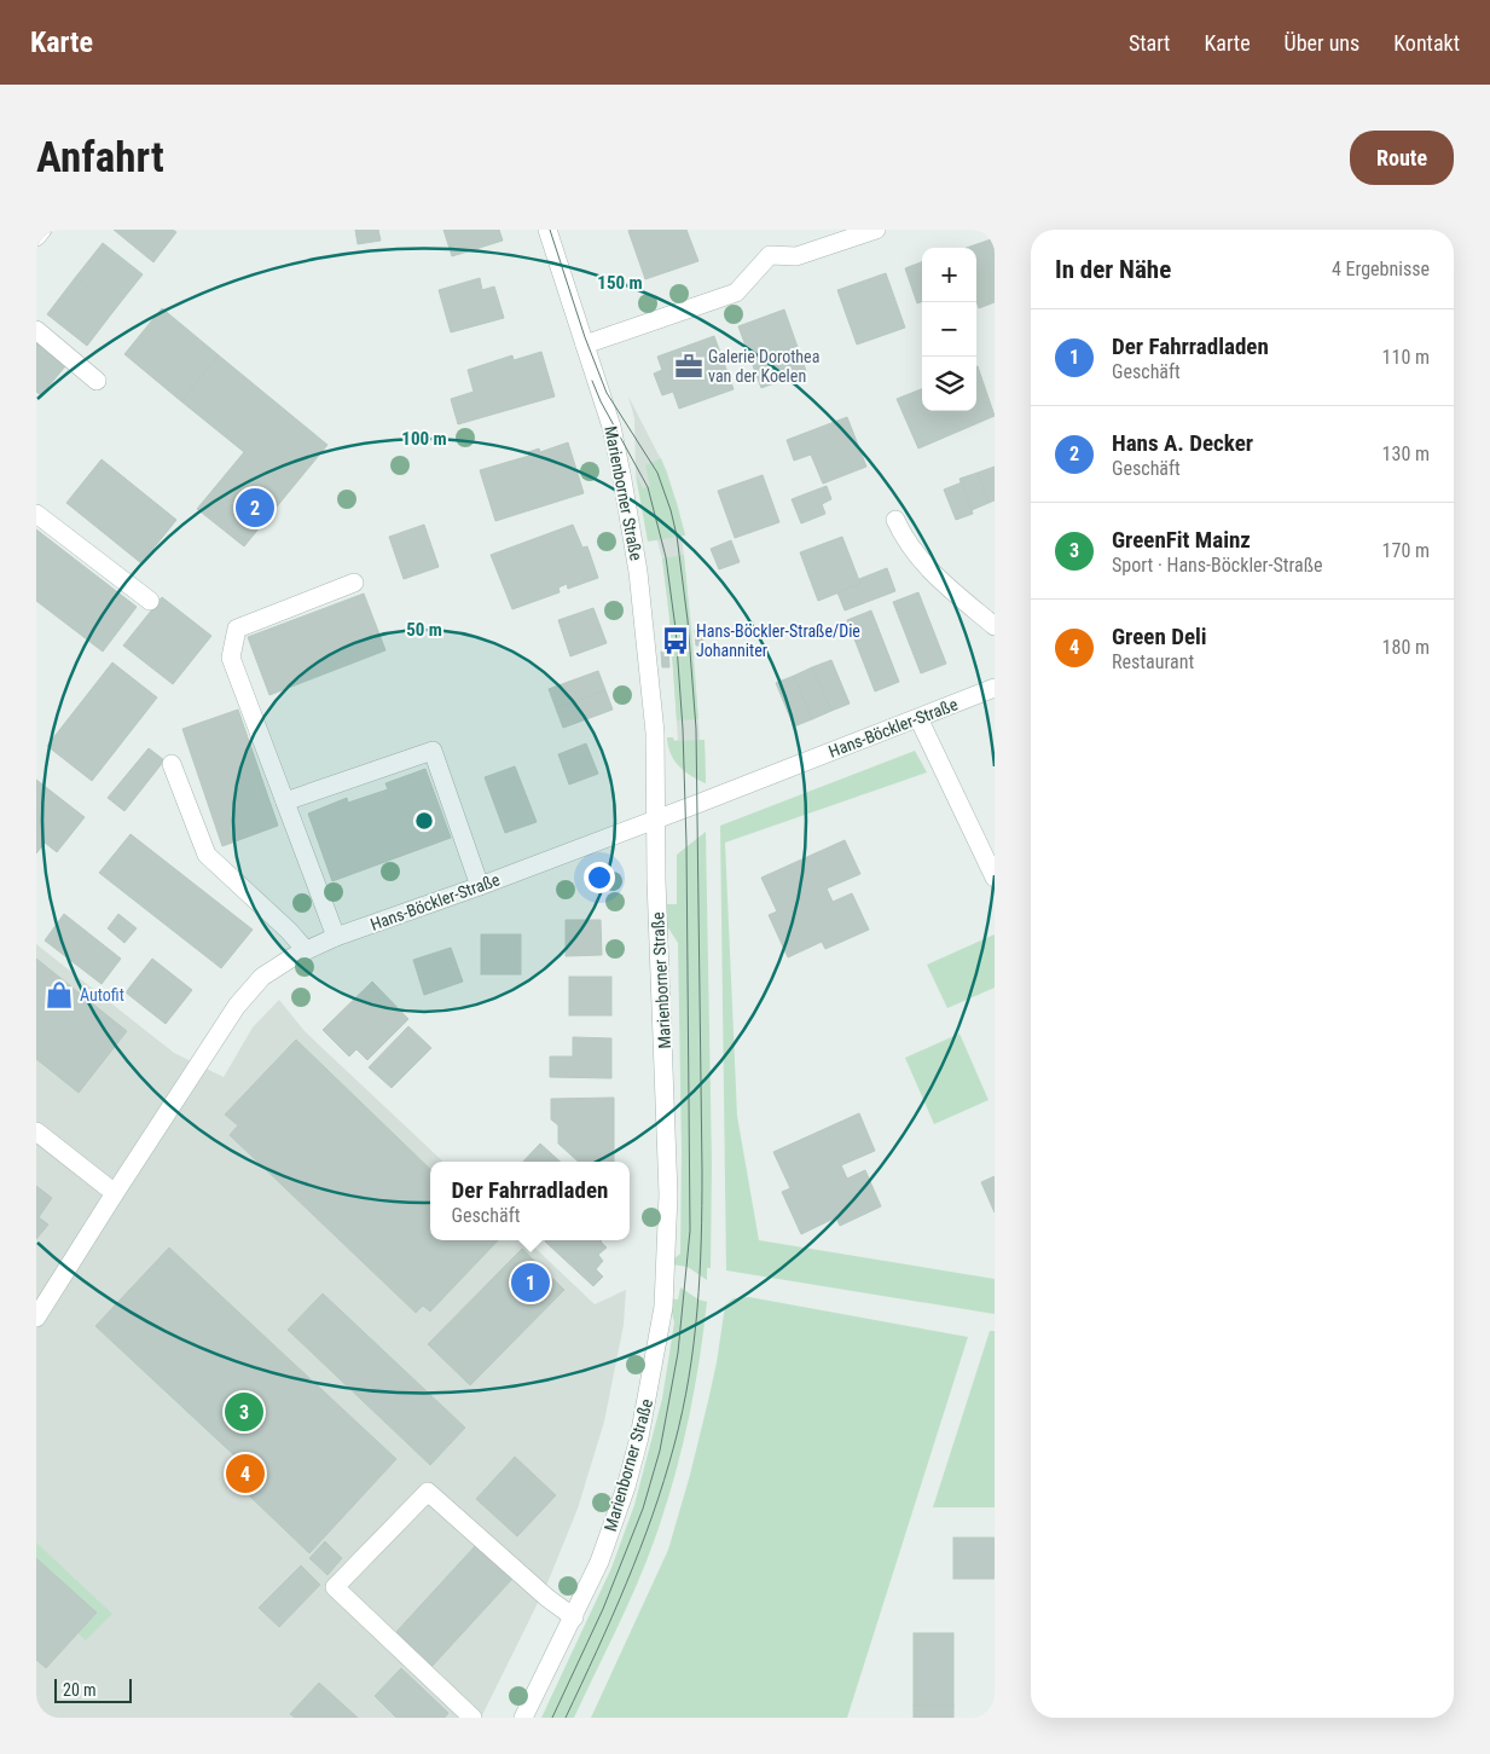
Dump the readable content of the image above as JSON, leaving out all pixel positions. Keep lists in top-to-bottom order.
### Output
{
  "streets": {
    "street": ["Marienborner Straße", "Hans-Böckler-Straße"]
  },
  "crossings": [
    ["Marienborner Straße", "Hans-Böckler-Straße"]
  ],
  "places": {
    "office": ["Galerie Dorothea van der Koelen"],
    "bus stop": ["Hans-Böckler-Straße/Die Johanniter"],
    "shop": ["Autofit"]
  },
  "scale_bar": "20 m",
  "page": {
    "header": "Karte",
    "nav": [
      "Start",
      "Karte",
      "Über uns",
      "Kontakt"
    ],
    "buttons": "Route",
    "title": "Anfahrt",
    "heading": ["In der Nähe", "4 Ergebnisse"],
    "map_buttons": ["+", "−"],
    "list": [
      {
        "mark": "1",
        "name": "Der Fahrradladen",
        "note": "Geschäft",
        "value": "110 m"
      },
      {
        "mark": "2",
        "name": "Hans A. Decker",
        "note": "Geschäft",
        "value": "130 m"
      },
      {
        "mark": "3",
        "name": "GreenFit Mainz",
        "note": "Sport · Hans-Böckler-Straße",
        "value": "170 m"
      },
      {
        "mark": "4",
        "name": "Green Deli",
        "note": "Restaurant",
        "value": "180 m"
      }
    ],
    "pins": [
      "2",
      "1",
      "3",
      "4"
    ],
    "popup": ["Der Fahrradladen", "Geschäft"],
    "scale": "20 m"
  },
  "rings": ["150 m", "100 m", "50 m"]
}
